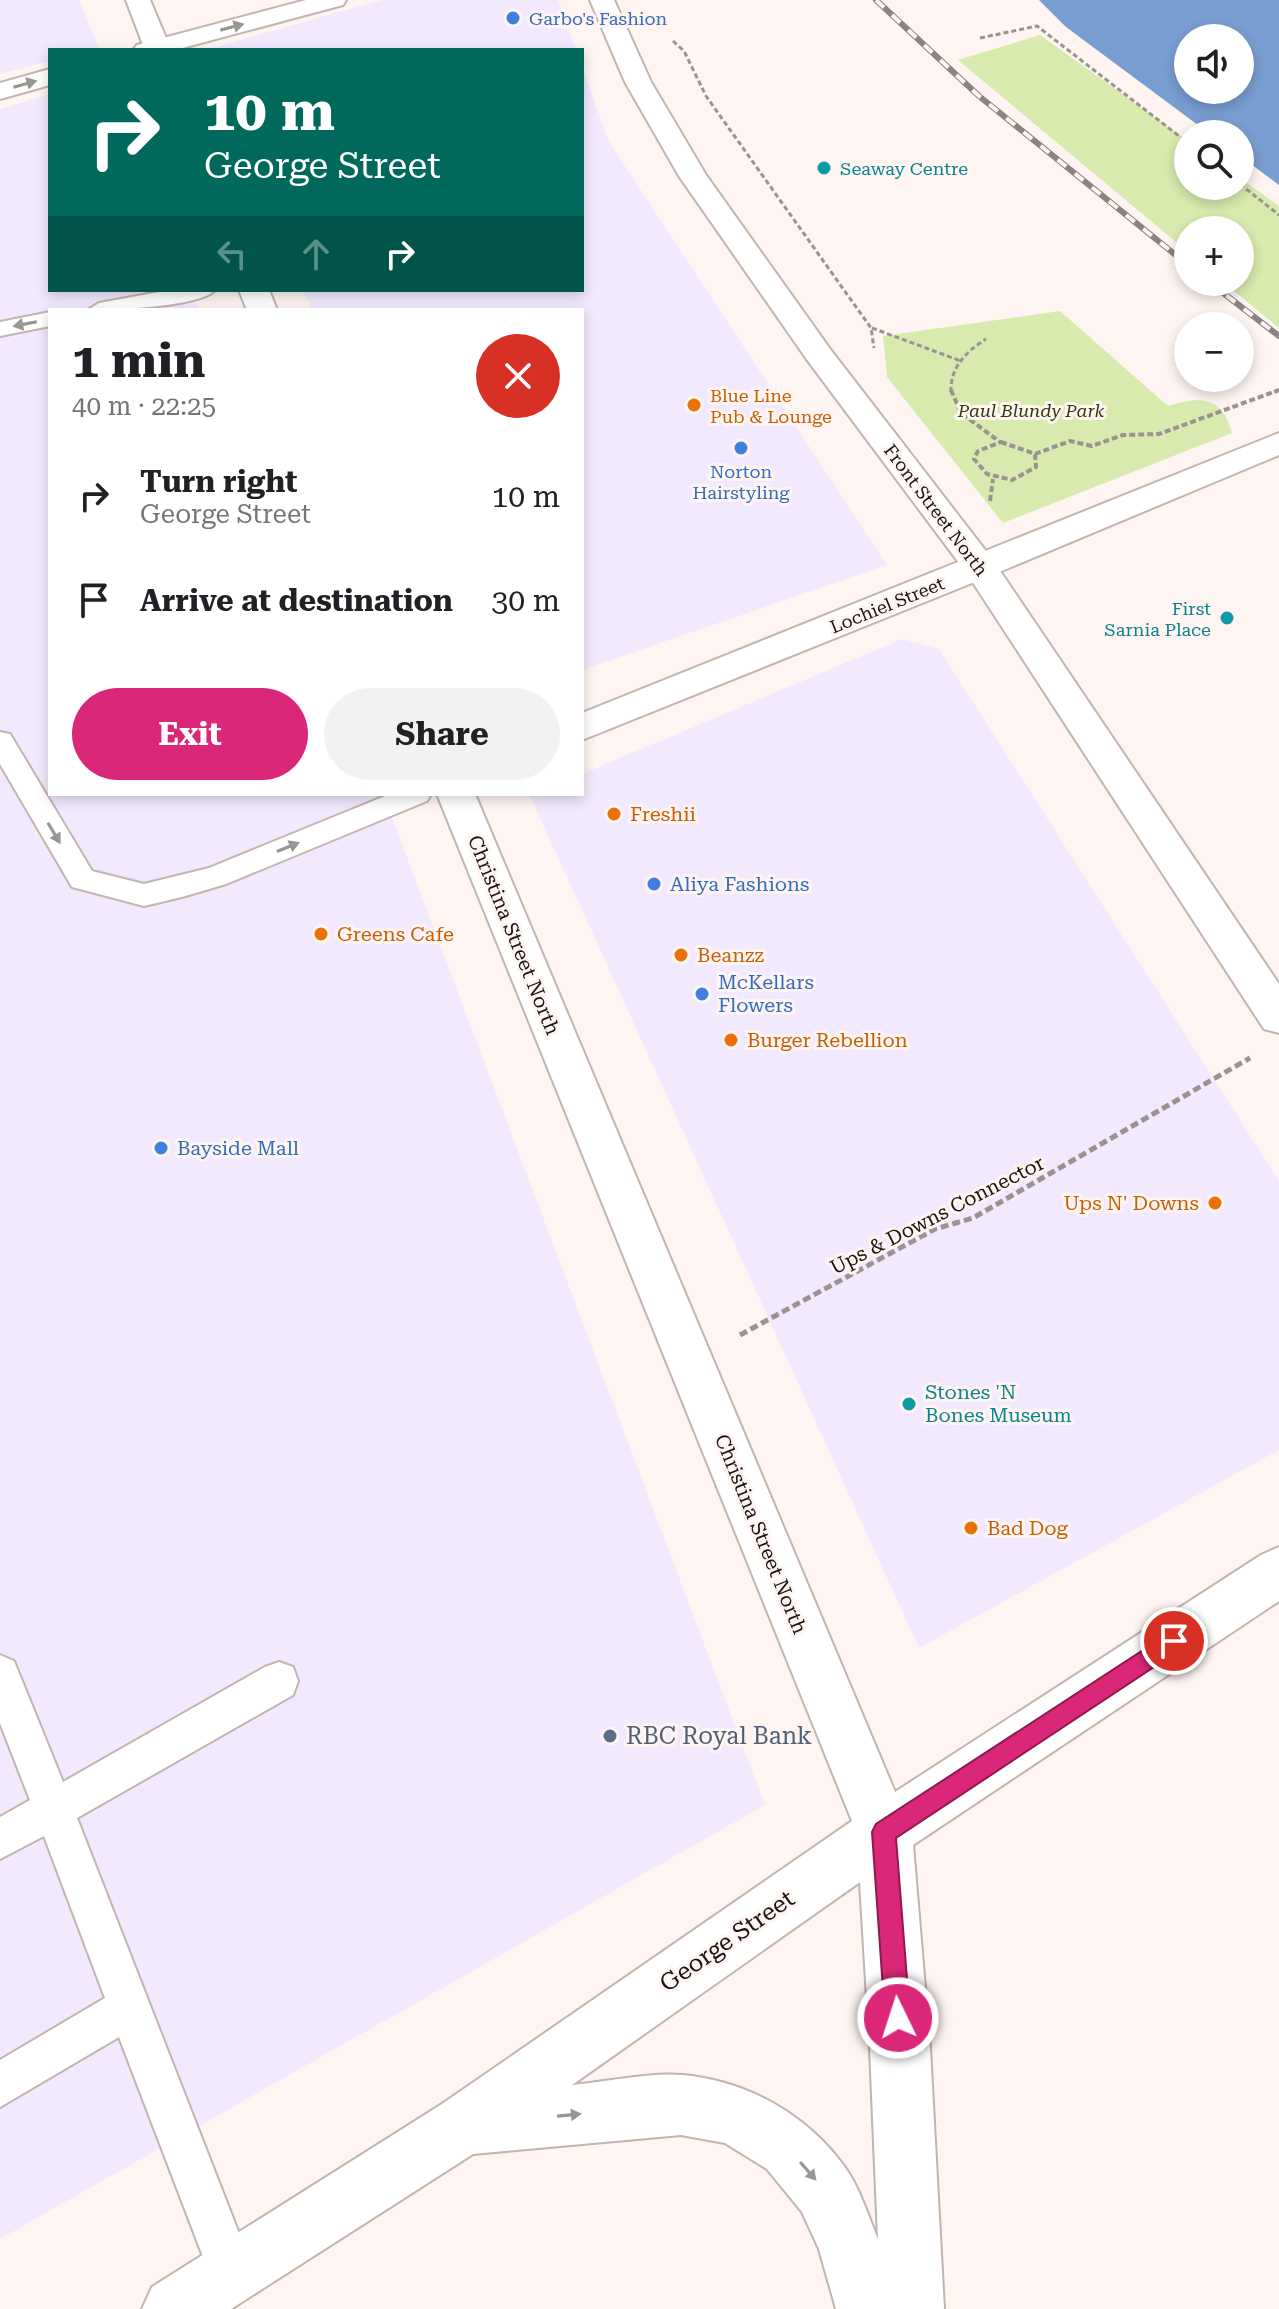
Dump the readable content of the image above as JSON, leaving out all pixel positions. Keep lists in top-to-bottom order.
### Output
{
  "streets": {
    "street": [
      "Front Street North",
      "Lochiel Street",
      "Christina Street North",
      "George Street"
    ],
    "path": ["Ups & Downs Connector"]
  },
  "crossings": [
    ["Front Street North", "Lochiel Street"],
    ["Christina Street North", "Ups & Downs Connector"],
    ["Christina Street North", "George Street"]
  ],
  "parks": ["Paul Blundy Park"],
  "places": [
    "Garbo's Fashion",
    "Seaway Centre",
    "Blue Line Pub & Lounge",
    "Norton Hairstyling",
    "First Sarnia Place",
    "Freshii",
    "Aliya Fashions",
    "Greens Cafe",
    "Beanzz",
    "McKellars Flowers",
    "Burger Rebellion",
    "Bayside Mall",
    "Ups N' Downs",
    "Stones 'N Bones Museum",
    "Bad Dog",
    "RBC Royal Bank"
  ],
  "page": {
    "map_buttons": ["+", "−"],
    "turn": ["10 m", "George Street"],
    "heading": ["1 min", "40 m · 22:25"],
    "list": [
      {
        "name": "Turn right",
        "note": "George Street",
        "value": "10 m"
      },
      {
        "name": "Arrive at destination",
        "value": "30 m"
      }
    ],
    "buttons": ["Exit", "Share"]
  }
}
